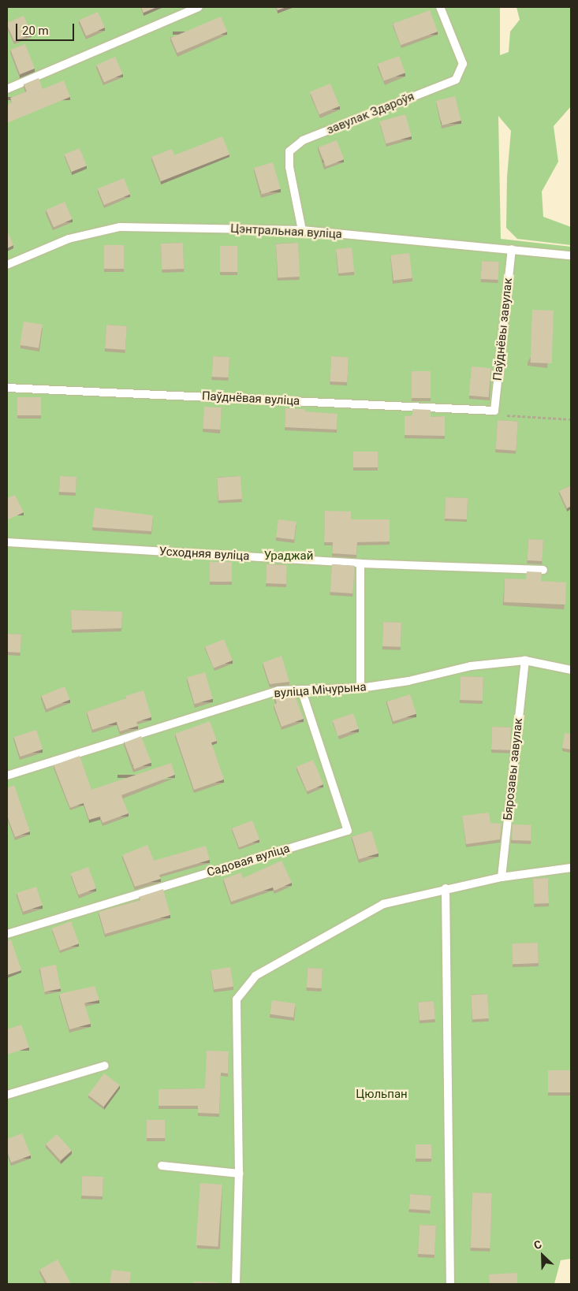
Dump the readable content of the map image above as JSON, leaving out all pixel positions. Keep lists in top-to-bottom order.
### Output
{
  "streets": {
    "lane": [
      "завулак Здароўя",
      "Цэнтральная вуліца",
      "Паўднёвы завулак",
      "Паўднёвая вуліца",
      "Усходняя вуліца",
      "вуліца Мічурына",
      "Бярозавы завулак",
      "Садовая вуліца"
    ]
  },
  "crossings": [
    ["завулак Здароўя", "Цэнтральная вуліца"],
    ["Цэнтральная вуліца", "Паўднёвы завулак"],
    ["Паўднёвы завулак", "Паўднёвая вуліца"],
    ["вуліца Мічурына", "Бярозавы завулак"],
    ["вуліца Мічурына", "Садовая вуліца"]
  ],
  "parks": ["Ураджай", "Цюльпан"],
  "scale_bar": "20 m",
  "north": "top left"
}
